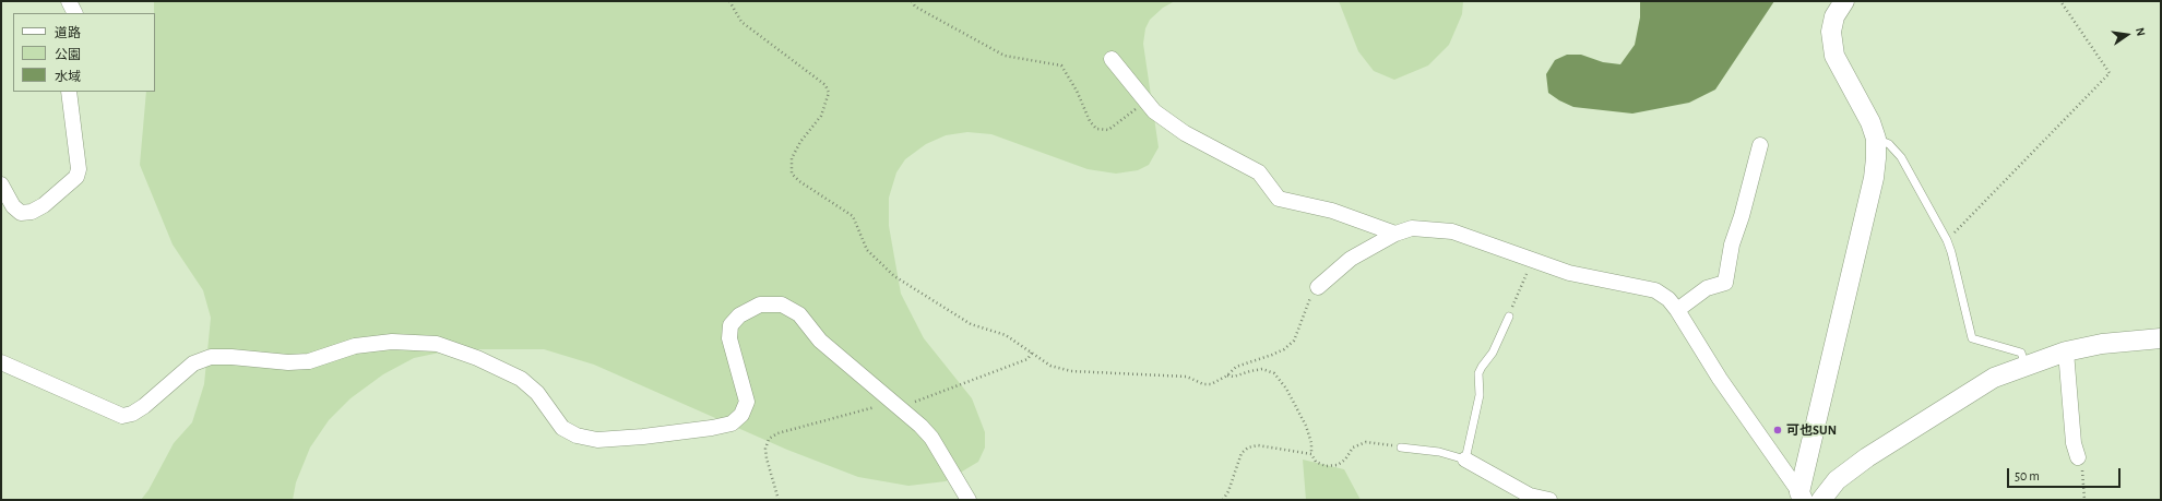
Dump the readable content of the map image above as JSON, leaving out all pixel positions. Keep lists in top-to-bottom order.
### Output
{
  "places": ["可也SUN"],
  "legend": ["道路", "公園", "水域"],
  "scale_bar": "50 m",
  "north": "right"
}
